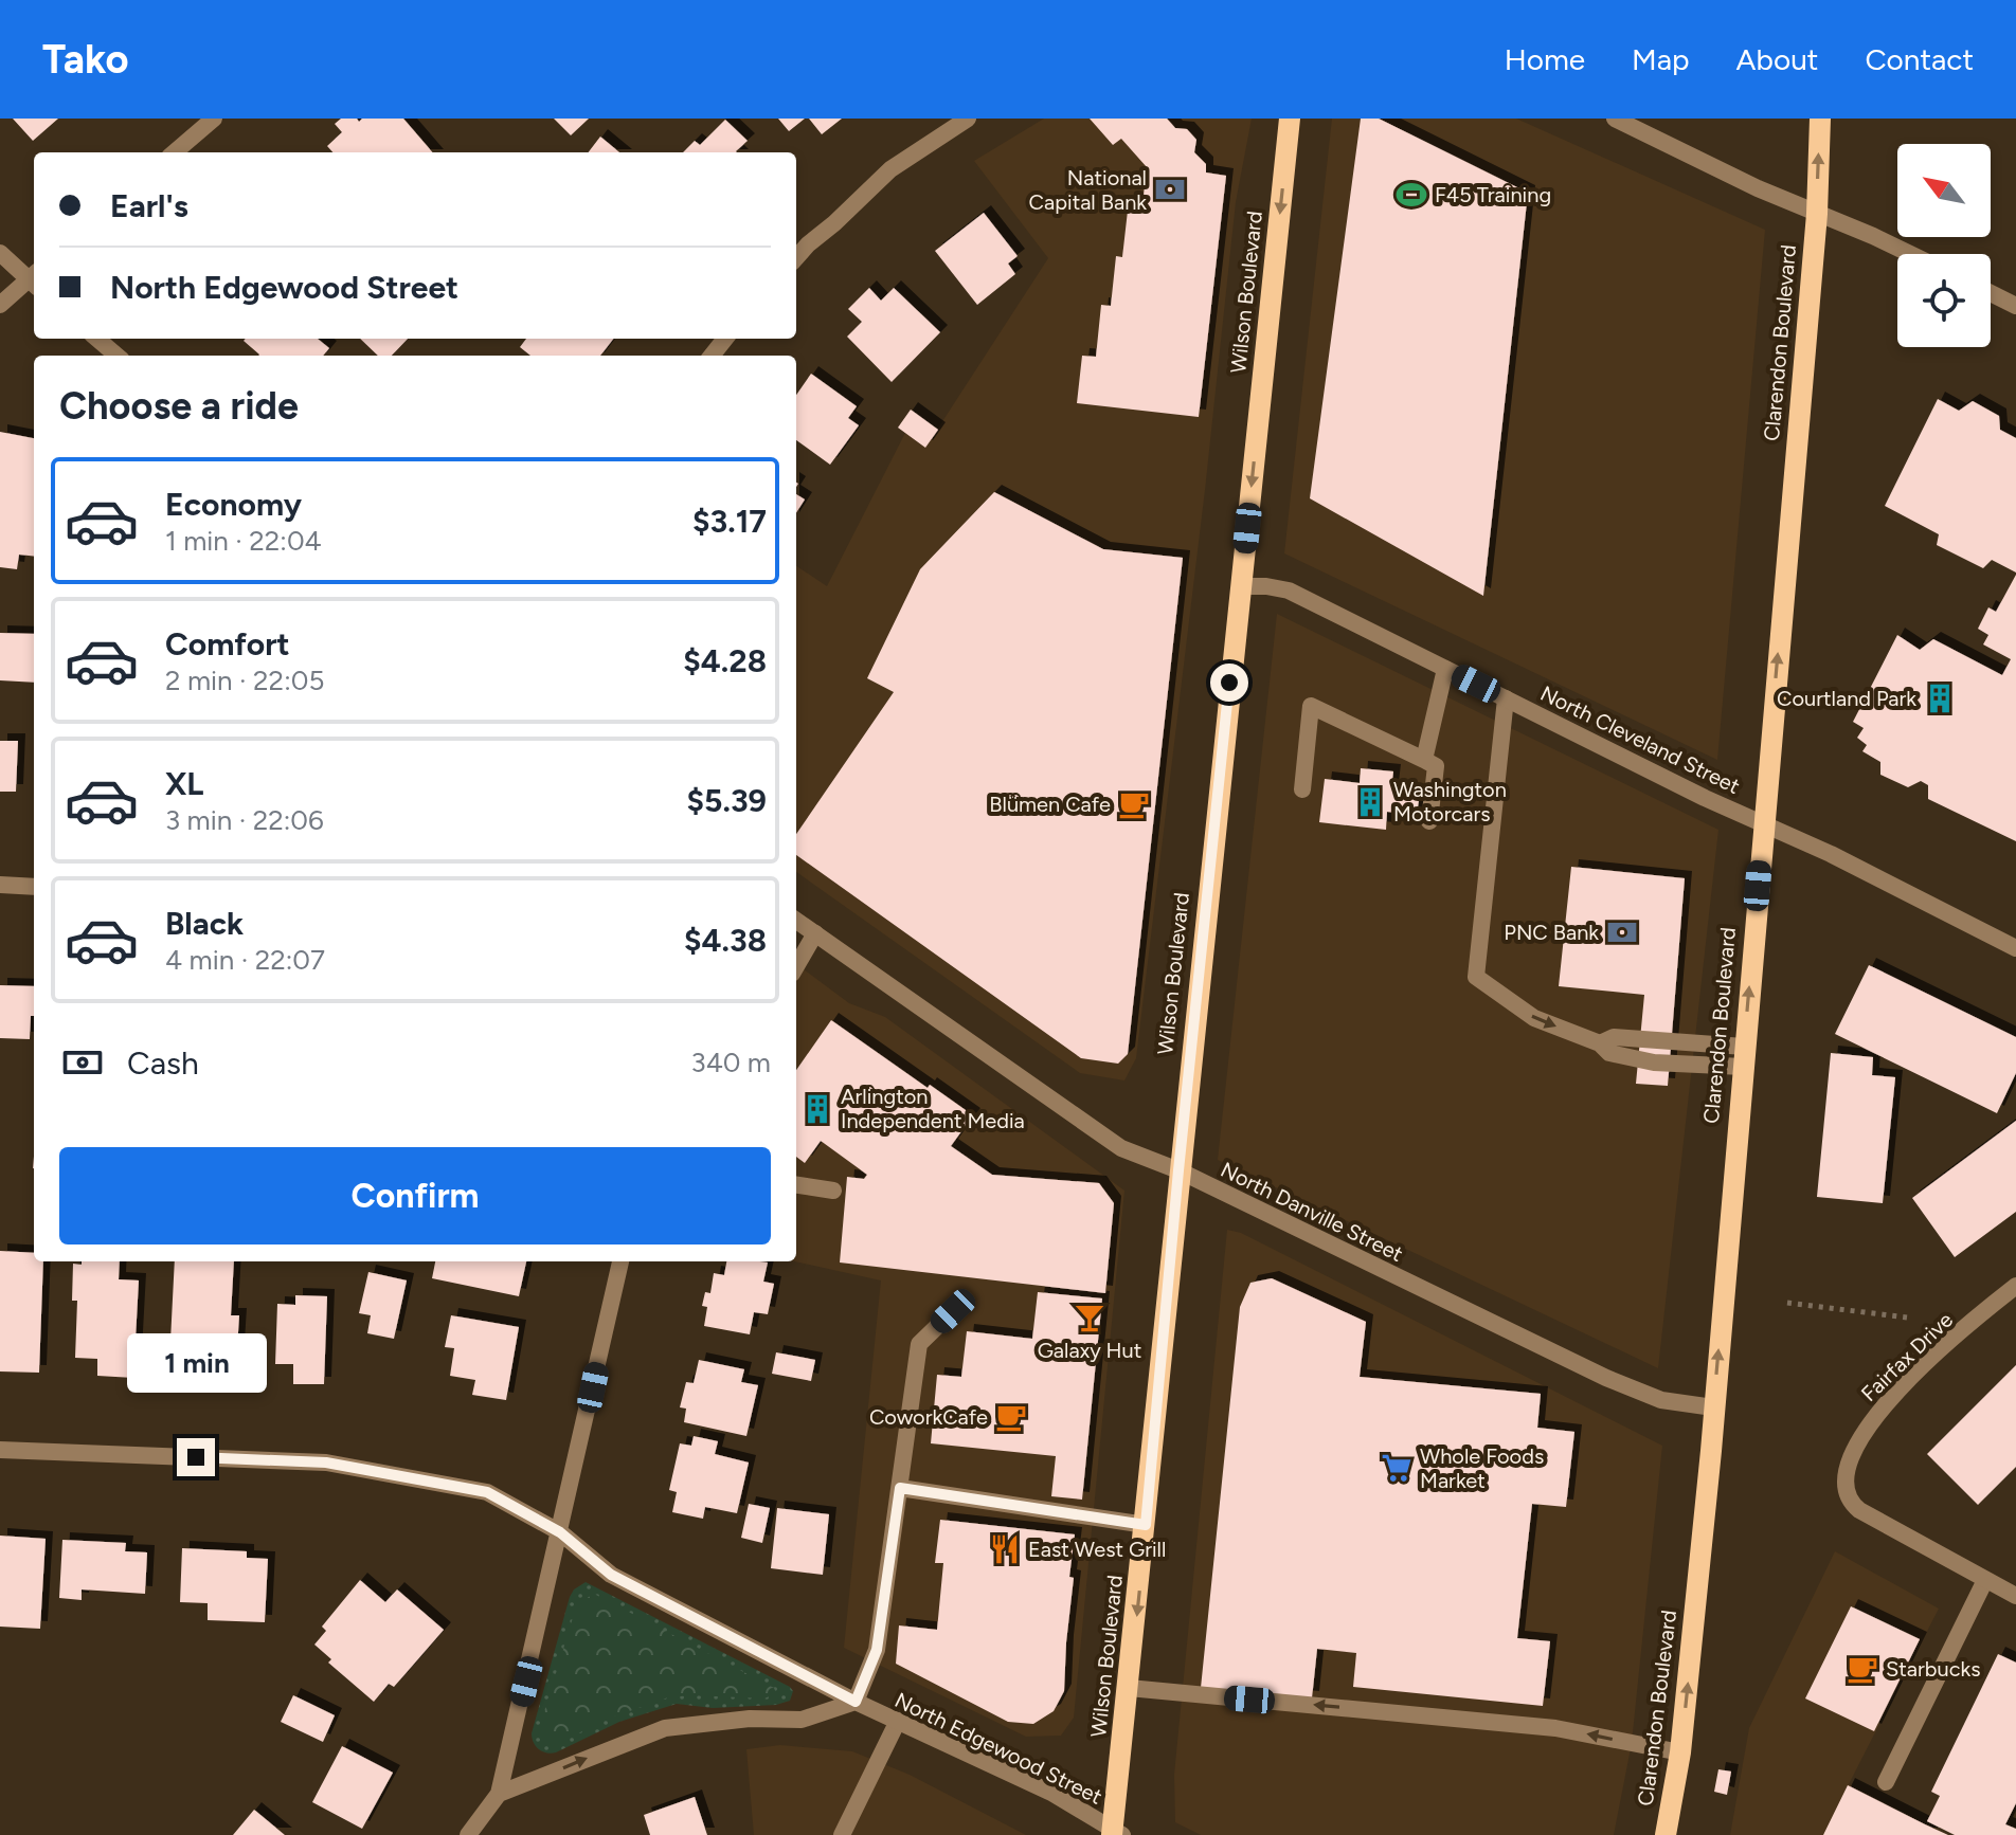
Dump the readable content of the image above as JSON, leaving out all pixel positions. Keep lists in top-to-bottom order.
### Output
{
  "streets": {
    "main road": ["Wilson Boulevard", "Clarendon Boulevard"],
    "street": [
      "North Cleveland Street",
      "North Danville Street",
      "Fairfax Drive",
      "North Edgewood Street"
    ]
  },
  "crossings": [
    ["Wilson Boulevard", "North Cleveland Street"],
    ["Wilson Boulevard", "North Danville Street"],
    ["Wilson Boulevard", "North Edgewood Street"],
    ["Clarendon Boulevard", "North Cleveland Street"],
    ["Clarendon Boulevard", "North Danville Street"]
  ],
  "one_way": ["Wilson Boulevard", "Clarendon Boulevard"],
  "places": {
    "bank": ["National Capital Bank", "PNC Bank"],
    "sports": ["F45 Training"],
    "building": ["Courtland Park", "Washington Motorcars", "Arlington Independent Media"],
    "cafe": ["Blümen Cafe", "CoworkCafe", "Starbucks"],
    "bar": ["Galaxy Hut"],
    "supermarket": ["Whole Foods Market"],
    "restaurant": ["East West Grill"]
  },
  "north": "top left",
  "page": {
    "header": "Tako",
    "nav": [
      "Home",
      "Map",
      "About",
      "Contact"
    ],
    "banner": ["Earl's", "North Edgewood Street"],
    "heading": "Choose a ride",
    "list": [
      {
        "name": "Economy",
        "note": "1 min · 22:04",
        "value": "$3.17"
      },
      {
        "name": "Comfort",
        "note": "2 min · 22:05",
        "value": "$4.28"
      },
      {
        "name": "XL",
        "note": "3 min · 22:06",
        "value": "$5.39"
      },
      {
        "name": "Black",
        "note": "4 min · 22:07",
        "value": "$4.38"
      }
    ],
    "pay": ["Cash", "340 m"],
    "buttons": "Confirm",
    "bubble": "1 min"
  }
}
